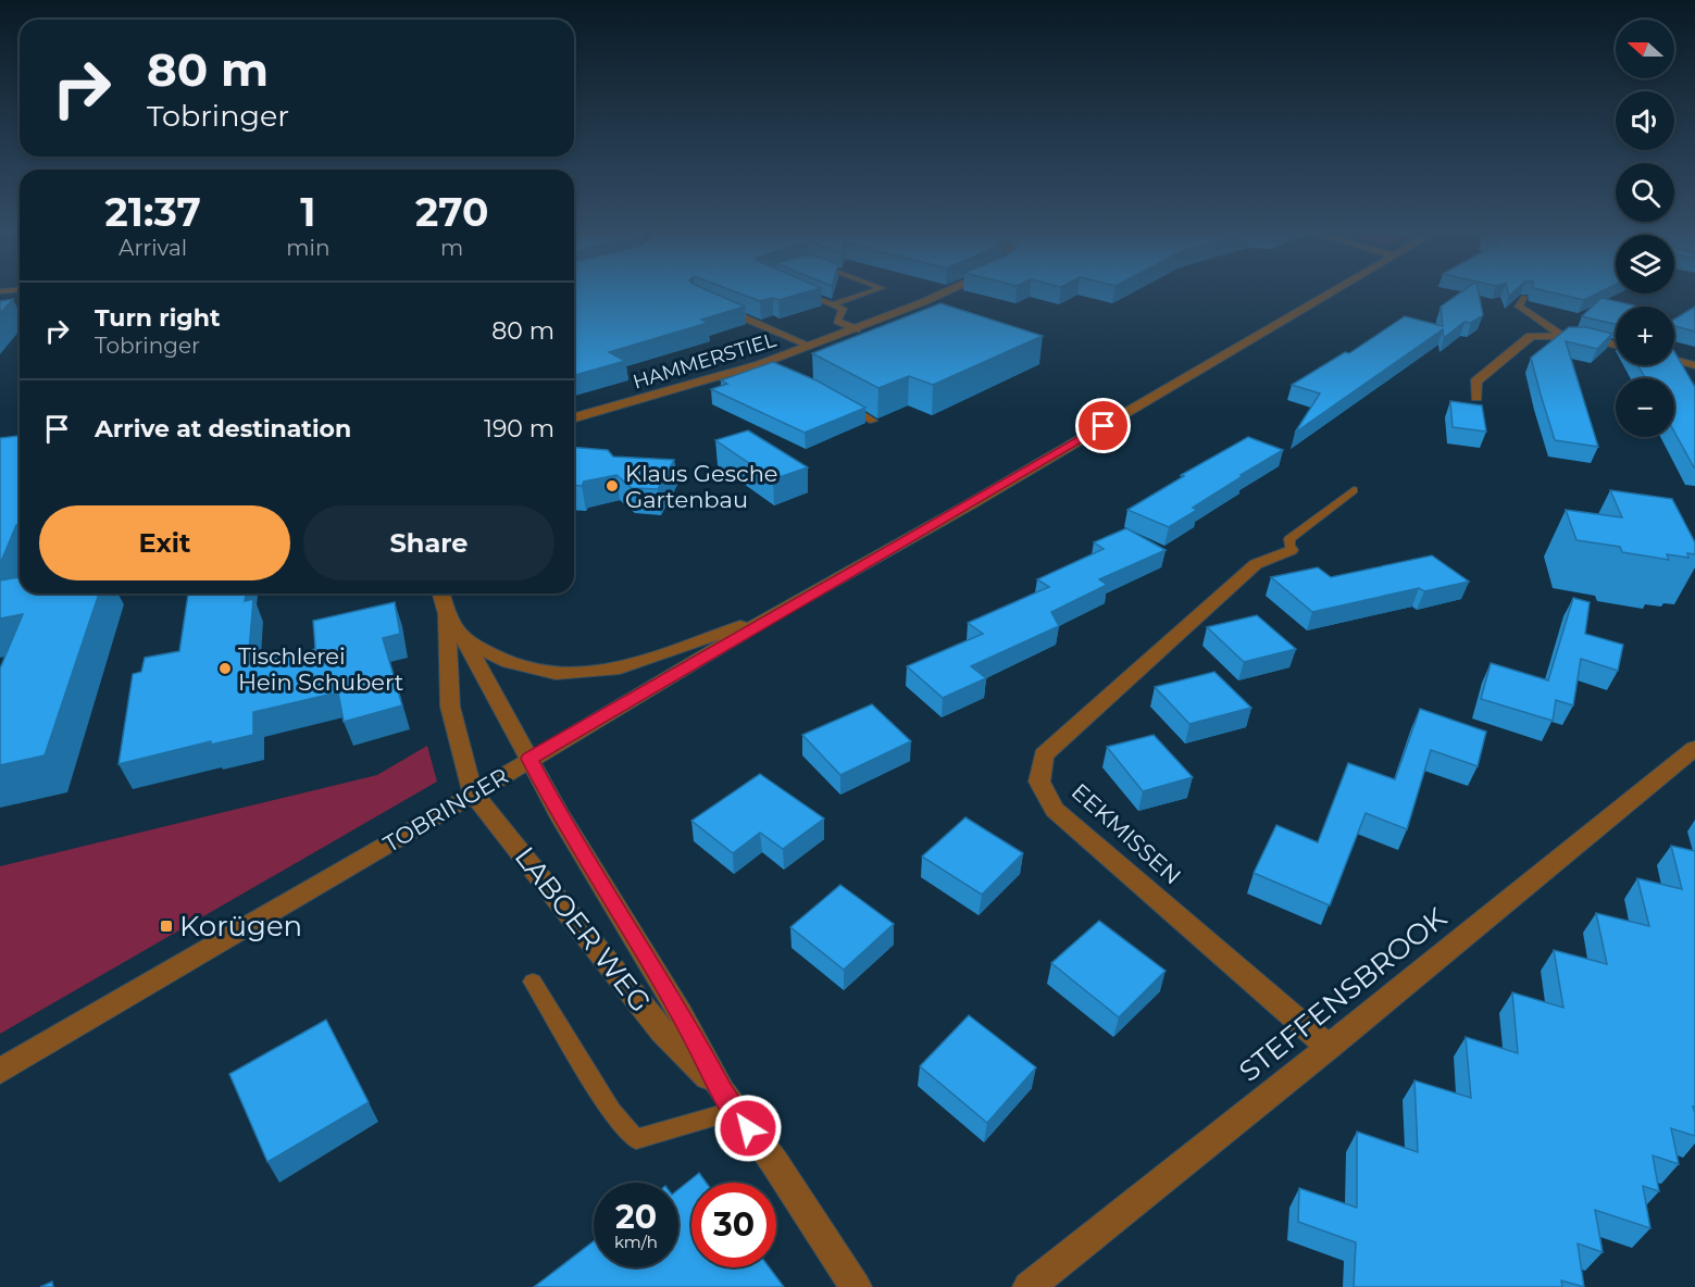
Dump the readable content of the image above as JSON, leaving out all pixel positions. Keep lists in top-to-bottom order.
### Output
{
  "streets": {
    "street": [
      "HAMMERSTIEL",
      "TOBRINGER",
      "EEKMISSEN",
      "LABOER WEG",
      "STEFFENSBROOK"
    ]
  },
  "crossings": [
    ["TOBRINGER", "LABOER WEG"],
    ["EEKMISSEN", "STEFFENSBROOK"]
  ],
  "places": {
    "other": ["Klaus Gesche Gartenbau", "Tischlerei Hein Schubert"],
    "transit": ["Korügen"]
  },
  "north": "left",
  "page": {
    "map_buttons": ["+", "−"],
    "turn": ["80 m", "Tobringer"],
    "eta": [
      "21:37",
      "Arrival",
      "1",
      "min",
      "270",
      "m"
    ],
    "list": [
      {
        "name": "Turn right",
        "note": "Tobringer",
        "value": "80 m"
      },
      {
        "name": "Arrive at destination",
        "value": "190 m"
      }
    ],
    "buttons": ["Exit", "Share"],
    "speed": "20 km/h",
    "limit": "30"
  }
}
